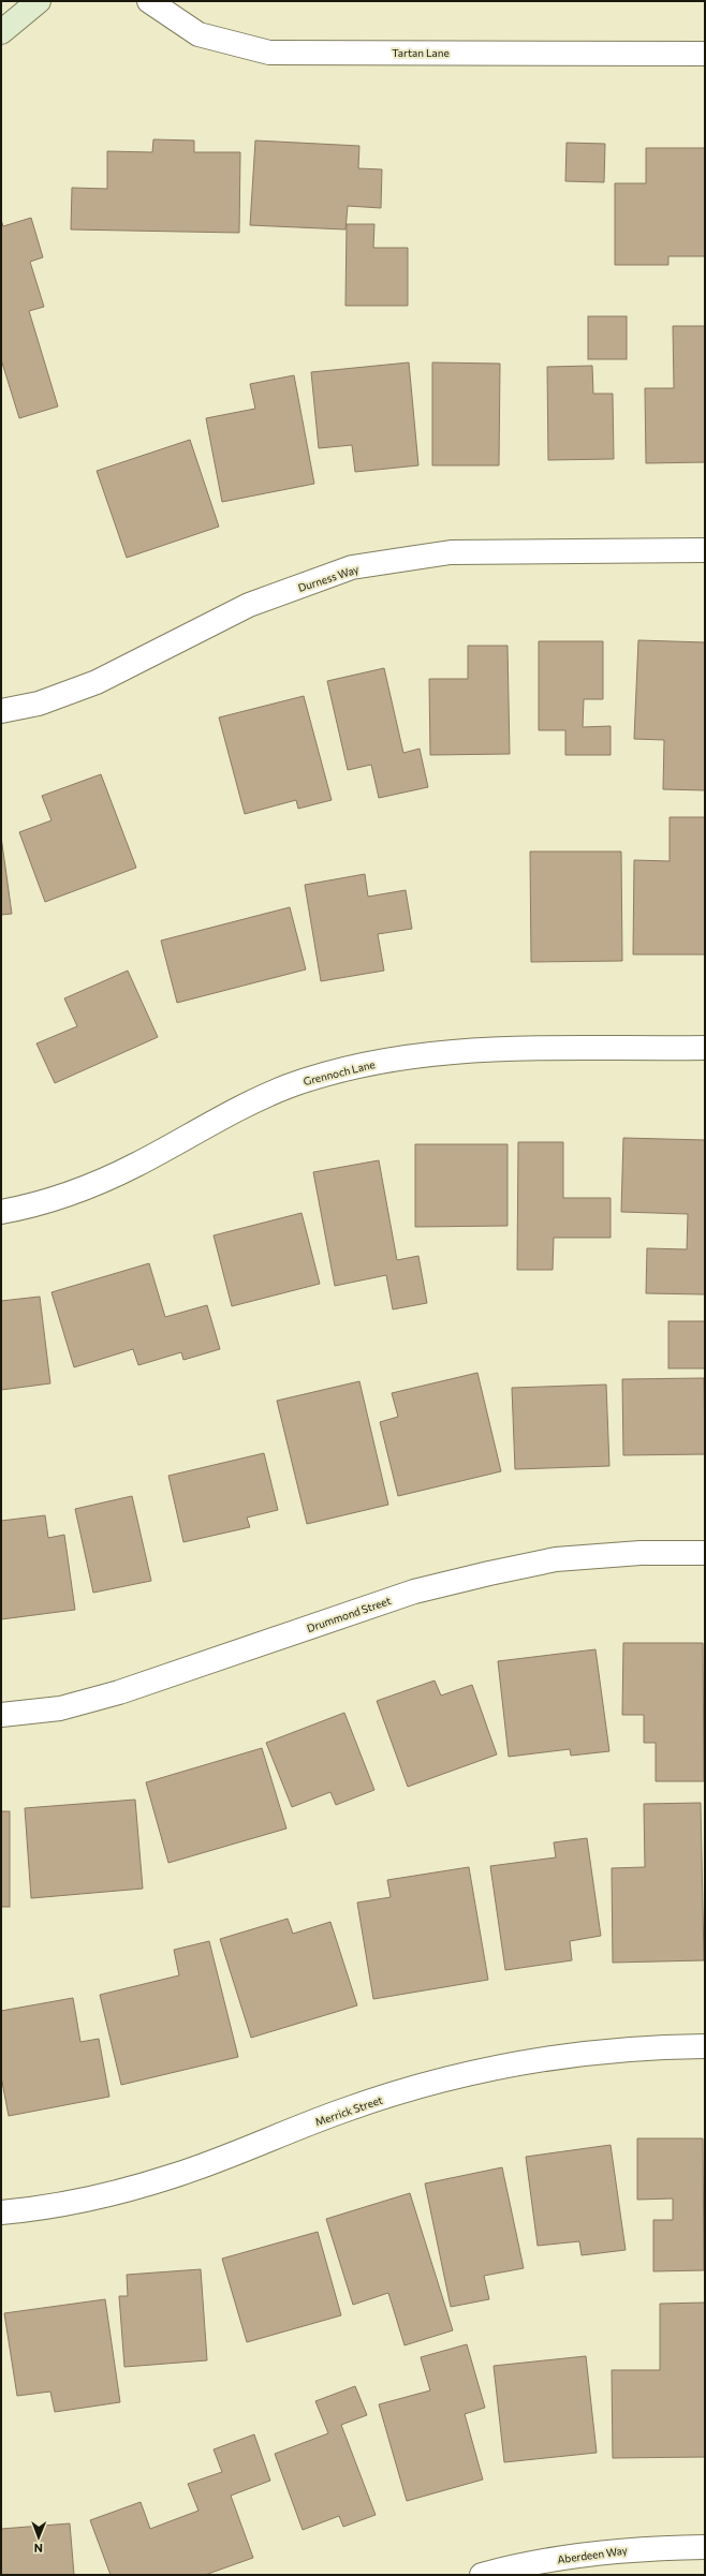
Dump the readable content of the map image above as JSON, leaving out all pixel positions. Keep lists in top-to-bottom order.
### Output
{
  "streets": {
    "street": [
      "Tartan Lane",
      "Durness Way",
      "Grennoch Lane",
      "Drummond Street",
      "Merrick Street",
      "Aberdeen Way"
    ]
  },
  "north": "bottom"
}
